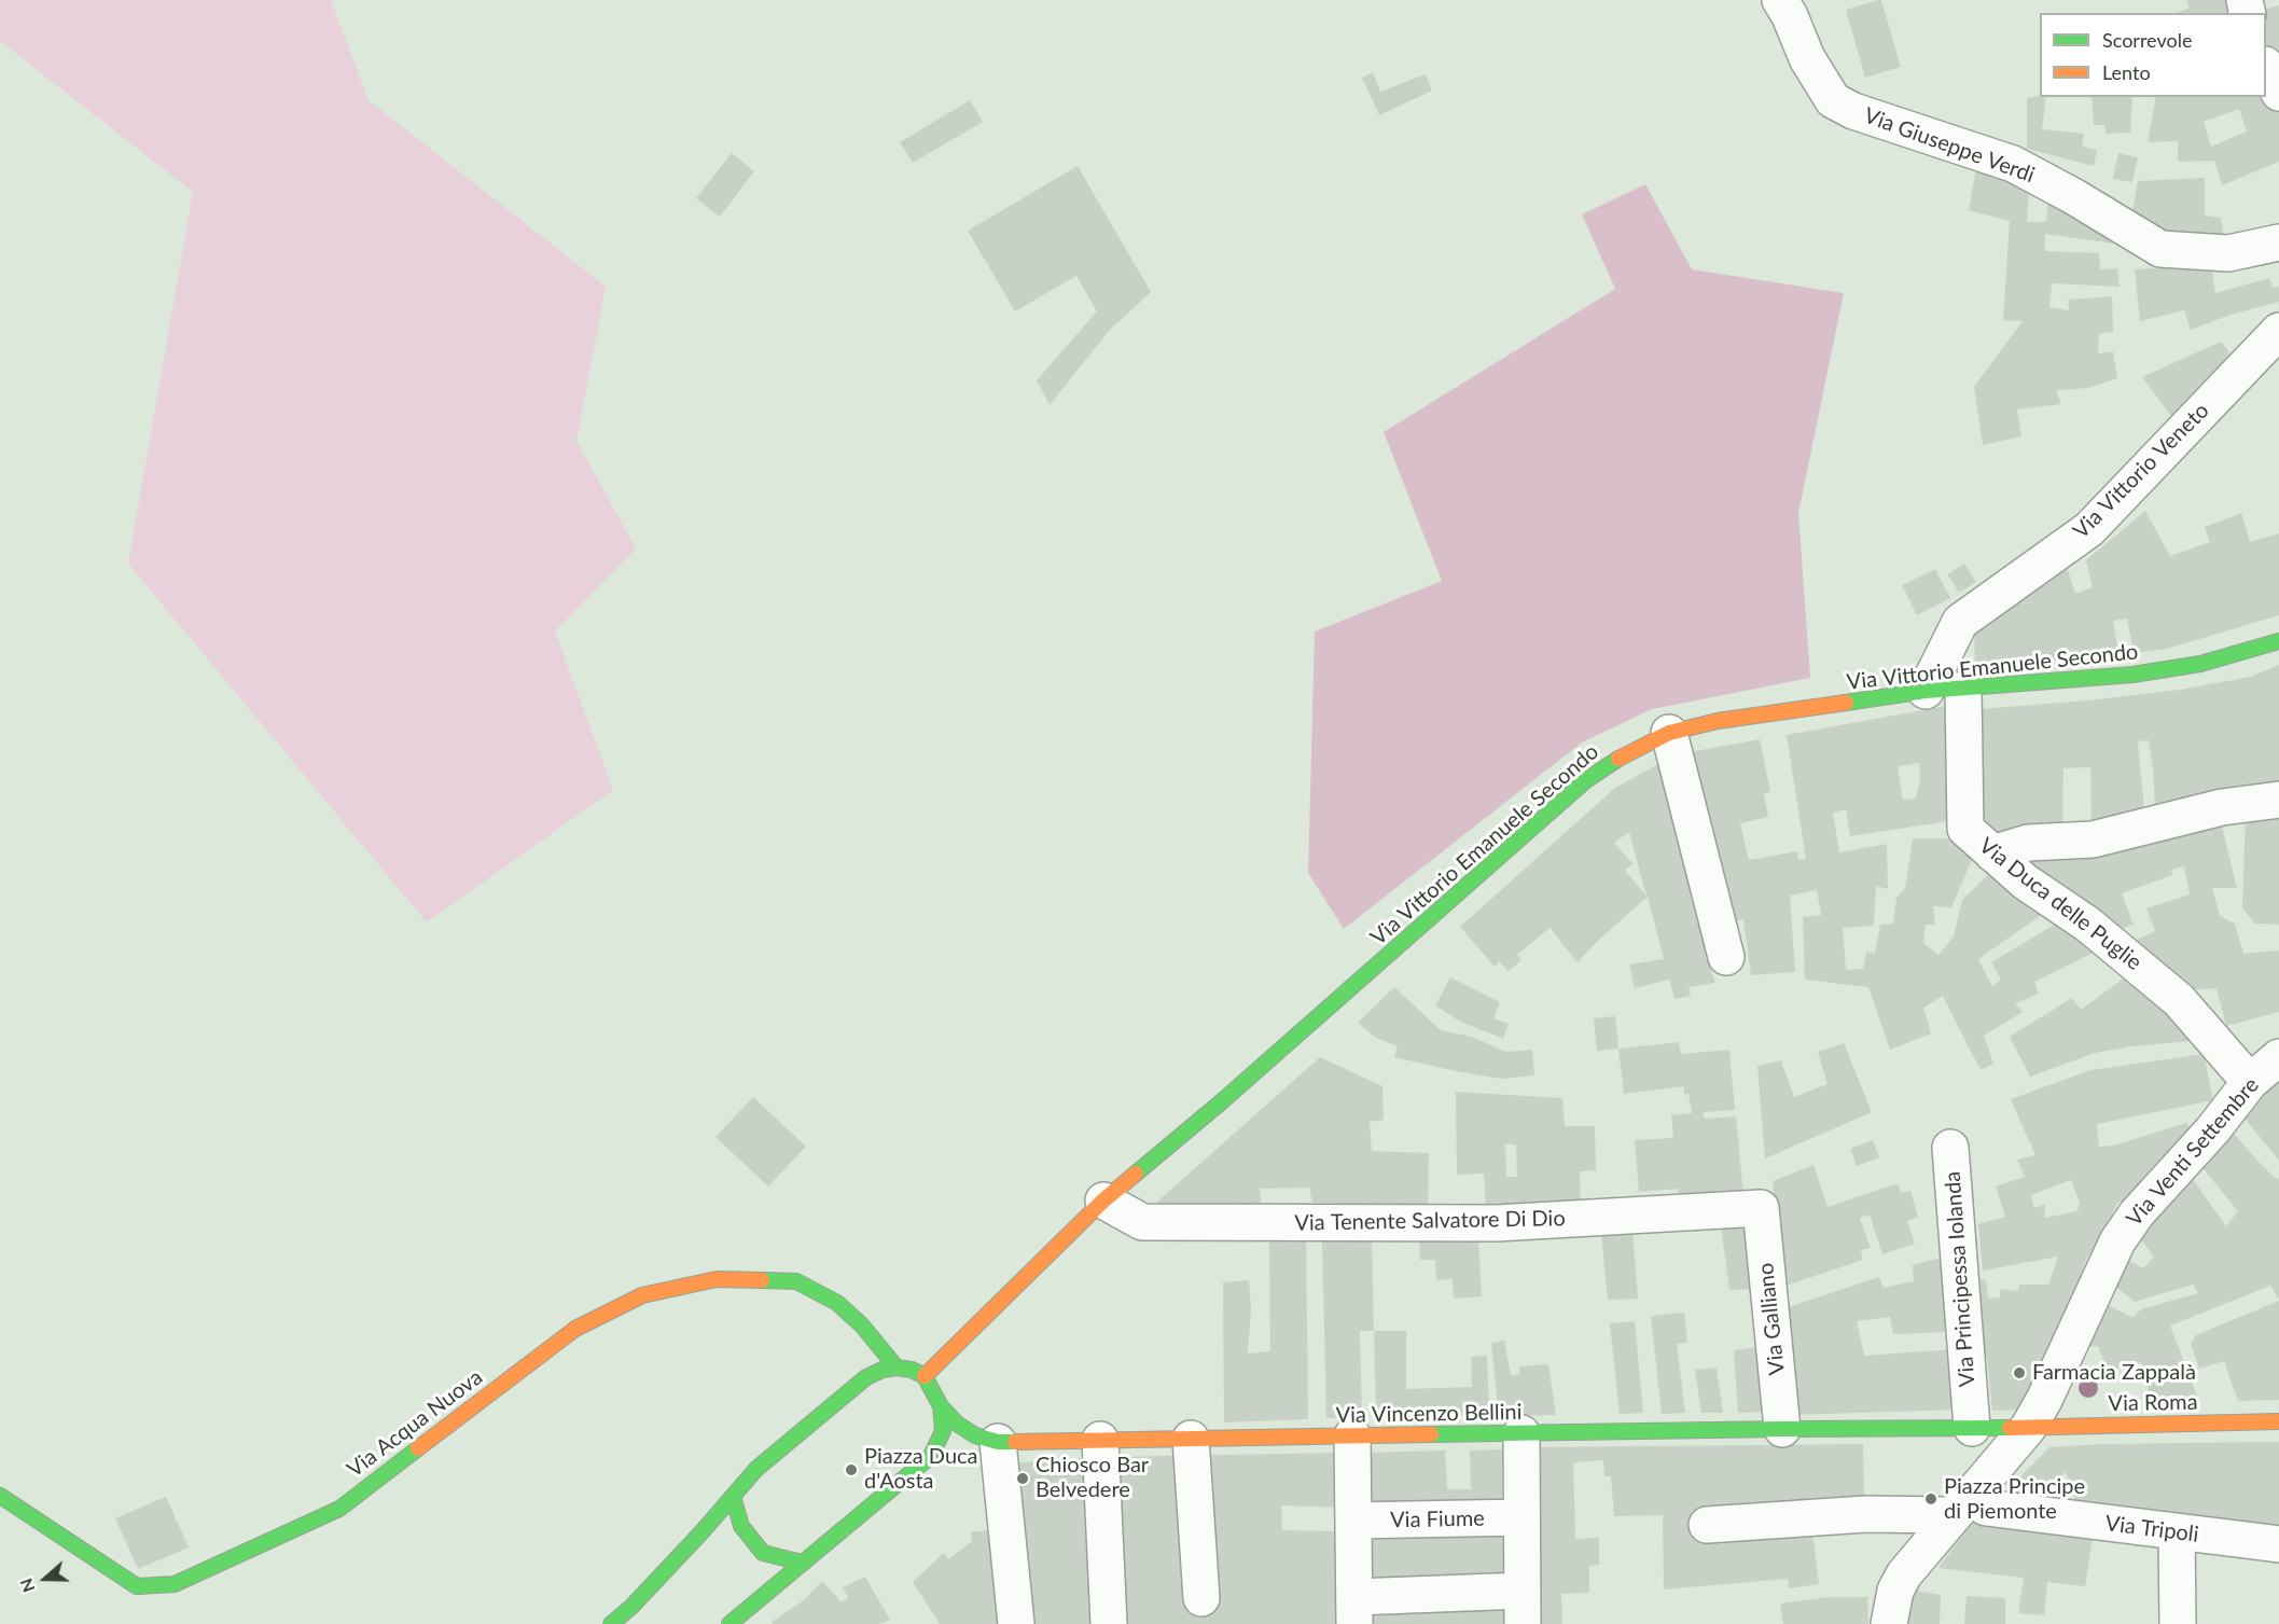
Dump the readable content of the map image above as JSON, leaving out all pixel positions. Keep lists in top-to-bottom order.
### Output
{
  "streets": {
    "street": [
      "Via Giuseppe Verdi",
      "Via Vittorio Veneto",
      "Via Vittorio Emanuele Secondo",
      "Via Duca delle Puglie",
      "Via Venti Settembre",
      "Via Tenente Salvatore Di Dio",
      "Via Principessa Iolanda",
      "Via Galliano",
      "Via Roma",
      "Via Vincenzo Bellini",
      "Via Acqua Nuova",
      "Via Fiume",
      "Via Tripoli"
    ]
  },
  "crossings": [
    ["Via Vittorio Veneto", "Via Vittorio Emanuele Secondo"],
    ["Via Vittorio Emanuele Secondo", "Via Duca delle Puglie"],
    ["Via Vittorio Emanuele Secondo", "Via Tenente Salvatore Di Dio"],
    ["Via Duca delle Puglie", "Via Venti Settembre"],
    ["Via Venti Settembre", "Via Roma"],
    ["Via Tenente Salvatore Di Dio", "Via Galliano"],
    ["Via Principessa Iolanda", "Via Roma"],
    ["Via Principessa Iolanda", "Via Vincenzo Bellini"],
    ["Via Galliano", "Via Vincenzo Bellini"],
    ["Via Roma", "Via Vincenzo Bellini"]
  ],
  "places": [
    "Farmacia Zappalà",
    "Piazza Duca d'Aosta",
    "Chiosco Bar Belvedere",
    "Piazza Principe di Piemonte"
  ],
  "legend": ["Scorrevole", "Lento"],
  "north": "left"
}
